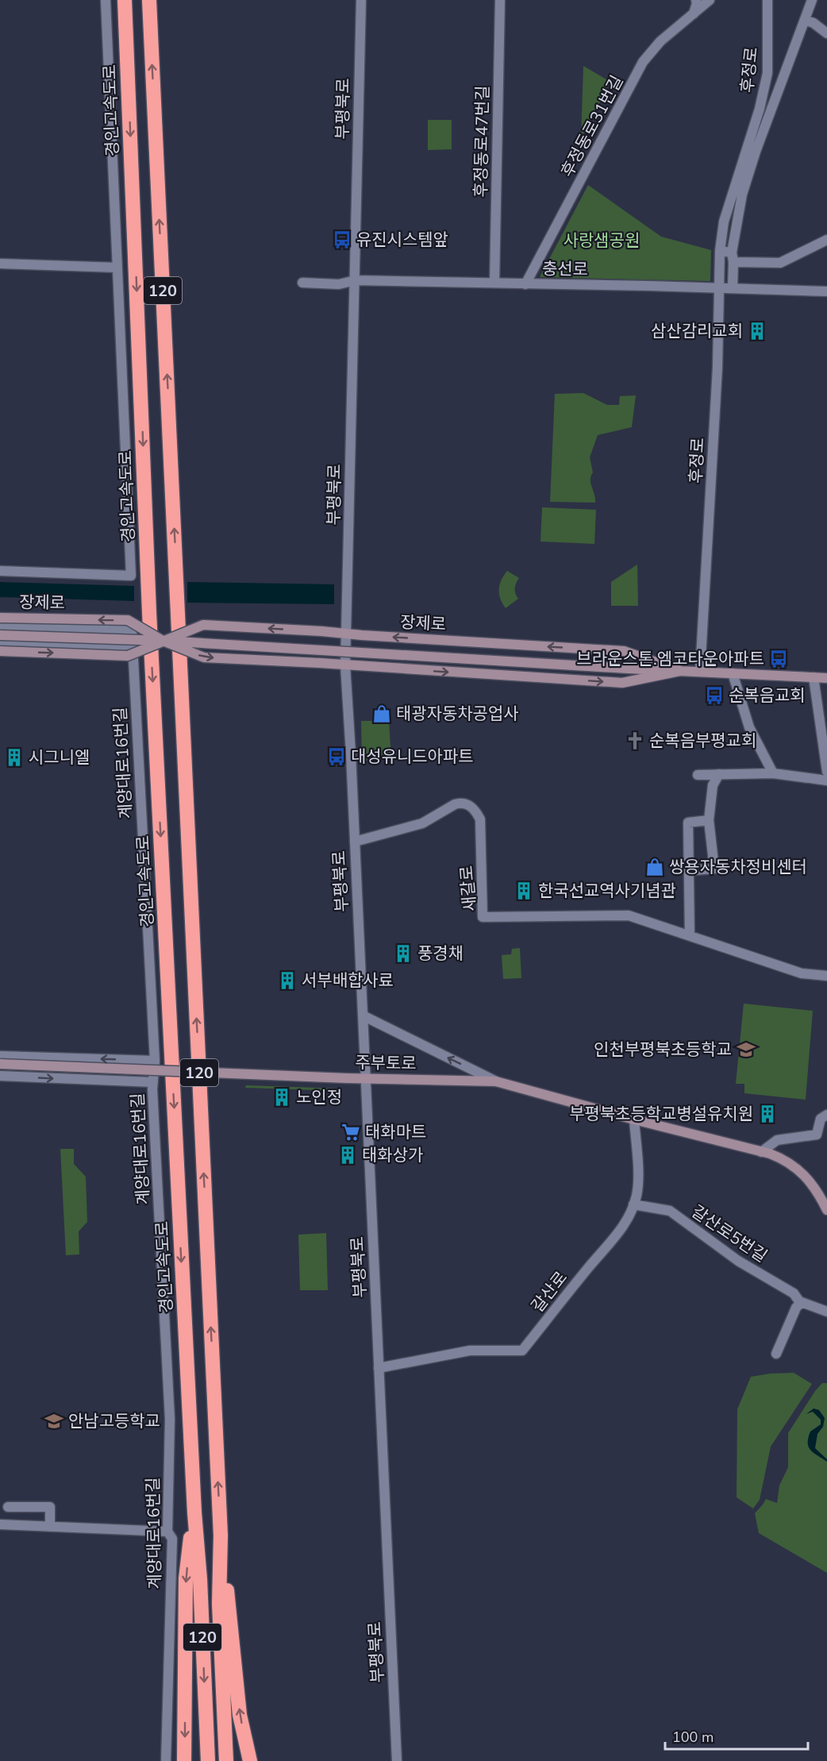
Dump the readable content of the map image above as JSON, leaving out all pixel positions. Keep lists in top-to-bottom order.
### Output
{
  "streets": {
    "highway": ["경인고속도로", "120"],
    "main road": ["장제로", "주부토로"],
    "street": [
      "후정로",
      "부평북로",
      "후정동로31번길",
      "후정동로47번길",
      "충선로",
      "계양대로16번길",
      "새갈로",
      "갈산로5번길",
      "갈산로"
    ]
  },
  "crossings": [
    ["후정로", "충선로"],
    ["후정로", "장제로"],
    ["부평북로", "충선로"],
    ["부평북로", "장제로"],
    ["부평북로", "새갈로"],
    ["부평북로", "주부토로"],
    ["부평북로", "갈산로"],
    ["후정동로31번길", "충선로"],
    ["후정동로47번길", "충선로"],
    ["주부토로", "갈산로"],
    ["갈산로5번길", "갈산로"]
  ],
  "parks": ["사랑샘공원"],
  "places": {
    "bus stop": [
      "유진시스템앞",
      "브라운스톤.엠코타운아파트",
      "순복음교회",
      "대성유니드아파트"
    ],
    "building": [
      "삼산감리교회",
      "시그니엘",
      "한국선교역사기념관",
      "풍경채",
      "서부배합사료",
      "노인정",
      "부평북초등학교병설유치원",
      "태화상가"
    ],
    "shop": ["태광자동차공업사", "쌍용자동차정비센터"],
    "church": ["순복음부평교회"],
    "school or university": ["인천부평북초등학교", "안남고등학교"],
    "supermarket": ["태화마트"]
  },
  "scale_bar": "100 m"
}
